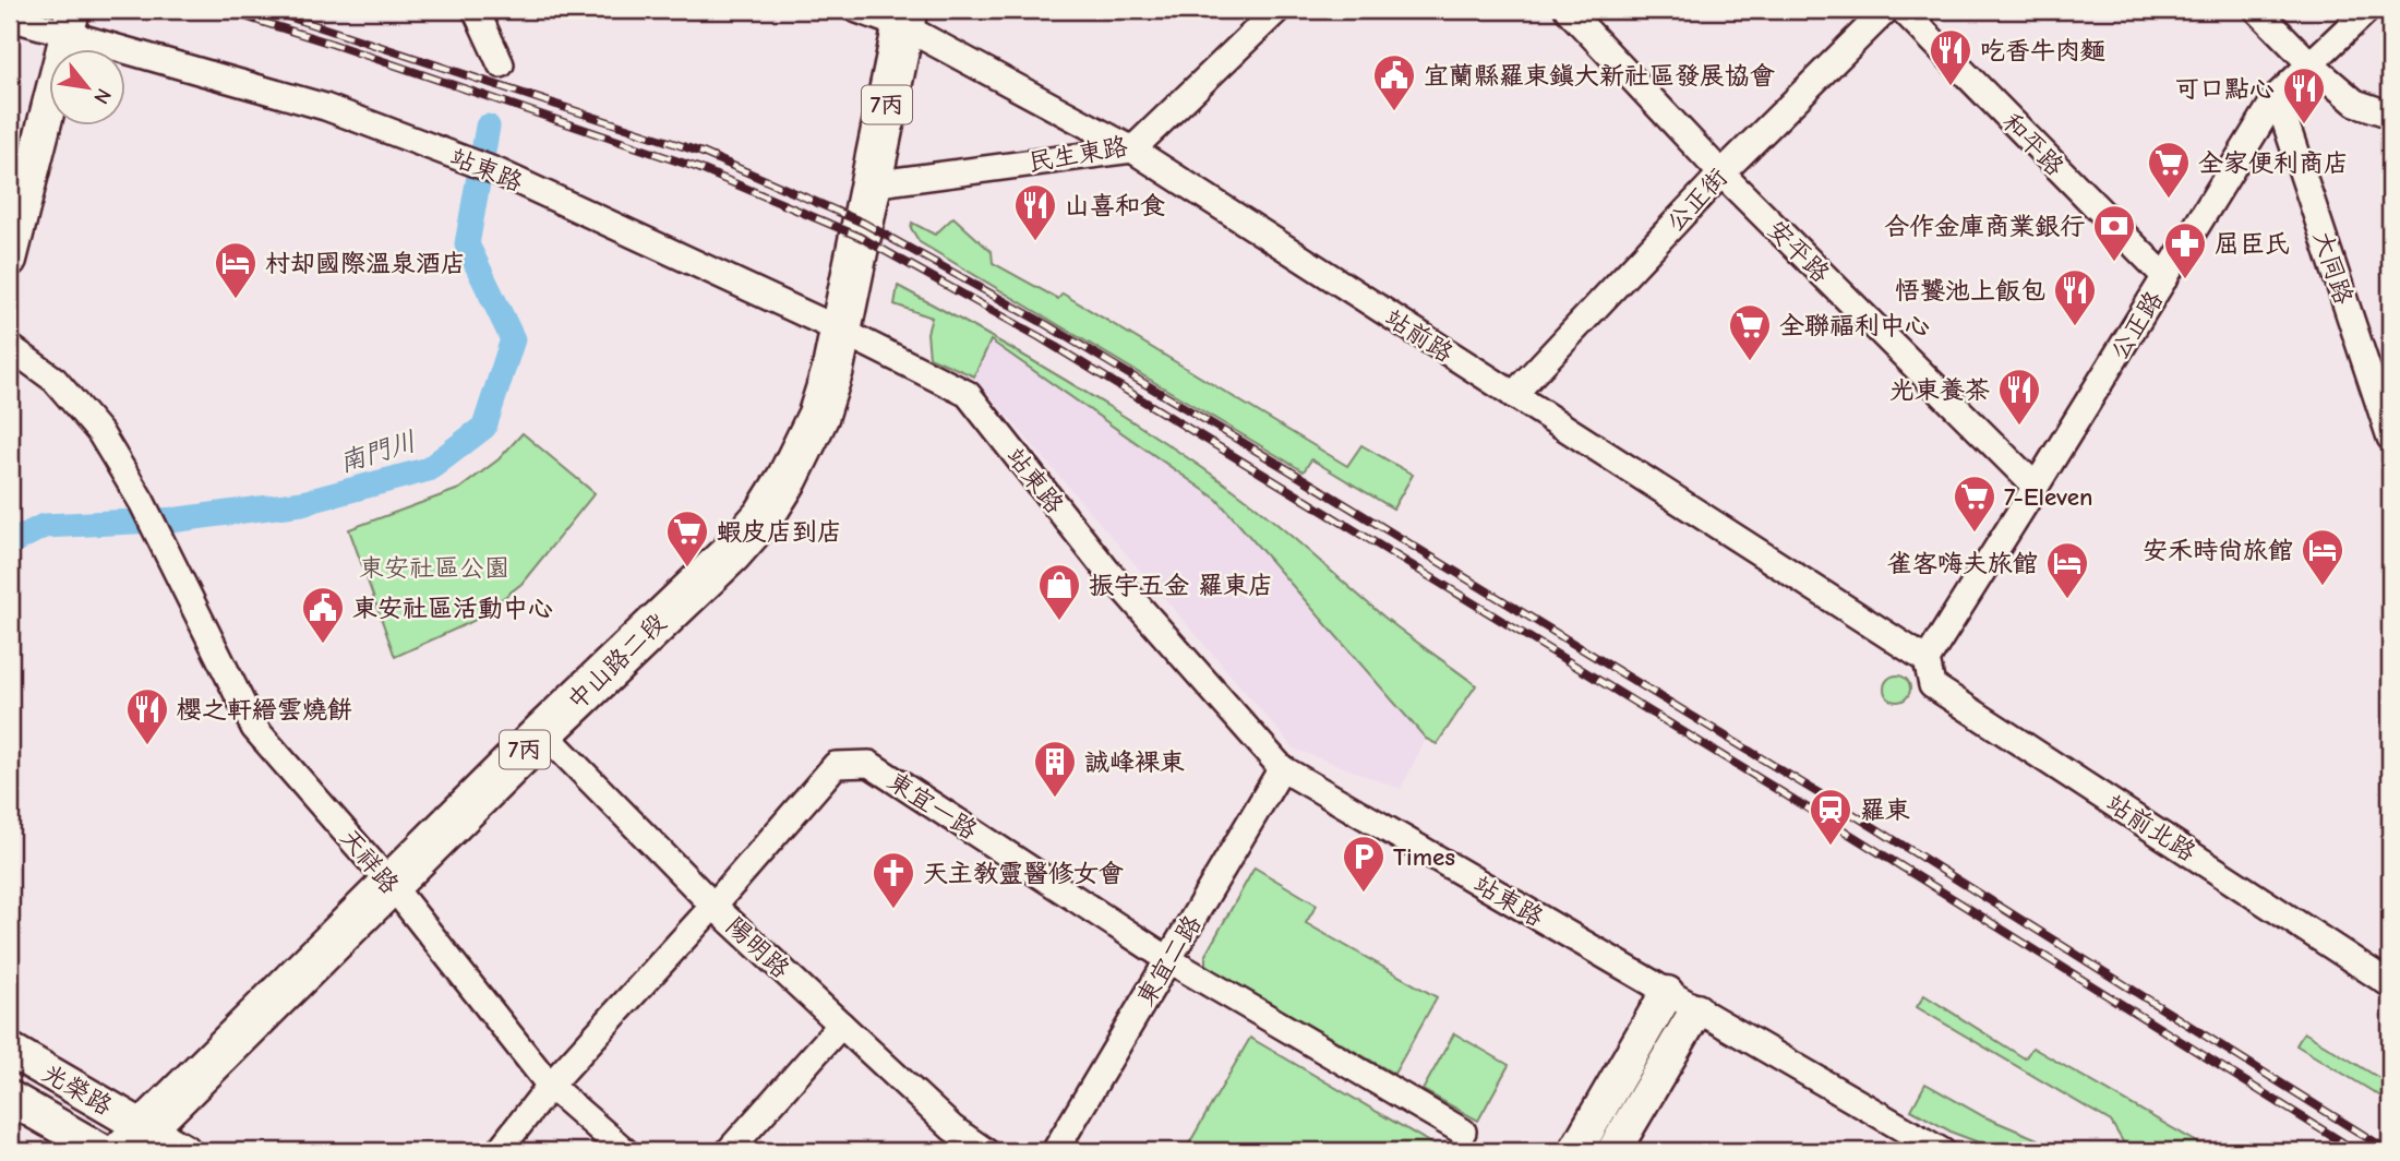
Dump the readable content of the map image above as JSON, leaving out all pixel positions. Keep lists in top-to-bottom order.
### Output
{
  "streets": {
    "main road": ["7丙", "中山路二段"],
    "street": [
      "和平路",
      "民生東路",
      "站東路",
      "公正街",
      "安平路",
      "大同路",
      "公正路",
      "站前路",
      "東宜一路",
      "站前北路",
      "天祥路",
      "陽明路",
      "東宜二路",
      "光榮路"
    ]
  },
  "crossings": [
    ["7丙", "民生東路"],
    ["7丙", "站前路"],
    ["7丙", "中山路二段"],
    ["和平路", "公正路"],
    ["民生東路", "站前路"],
    ["民生東路", "中山路二段"],
    ["站東路", "中山路二段"],
    ["站東路", "東宜二路"],
    ["公正街", "安平路"],
    ["公正街", "站前路"],
    ["安平路", "公正路"],
    ["大同路", "公正路"],
    ["公正路", "站前路"],
    ["公正路", "站前北路"],
    ["站前路", "站前北路"],
    ["中山路二段", "天祥路"],
    ["中山路二段", "陽明路"],
    ["中山路二段", "光榮路"],
    ["東宜一路", "天祥路"],
    ["東宜一路", "陽明路"],
    ["東宜一路", "東宜二路"]
  ],
  "water": ["南門川"],
  "parks": ["東安社區公園"],
  "places": {
    "restaurant": [
      "吃香牛肉麵",
      "可口點心",
      "山喜和食",
      "悟饕池上飯包",
      "光東養茶",
      "櫻之軒縉雲燒餅"
    ],
    "public building": ["宜蘭縣羅東鎮大新社區發展協會", "東安社區活動中心"],
    "supermarket": [
      "全家便利商店",
      "全聯福利中心",
      "7-Eleven",
      "蝦皮店到店"
    ],
    "bank": ["合作金庫商業銀行"],
    "pharmacy": ["屈臣氏"],
    "hotel": ["村却國際溫泉酒店", "安禾時尚旅館", "雀客嗨夫旅館"],
    "shop": ["振宇五金 羅東店"],
    "building": ["誠峰裸東"],
    "station": ["羅東"],
    "parking": ["Times"],
    "church": ["天主教靈醫修女會"]
  },
  "north": "bottom right"
}
